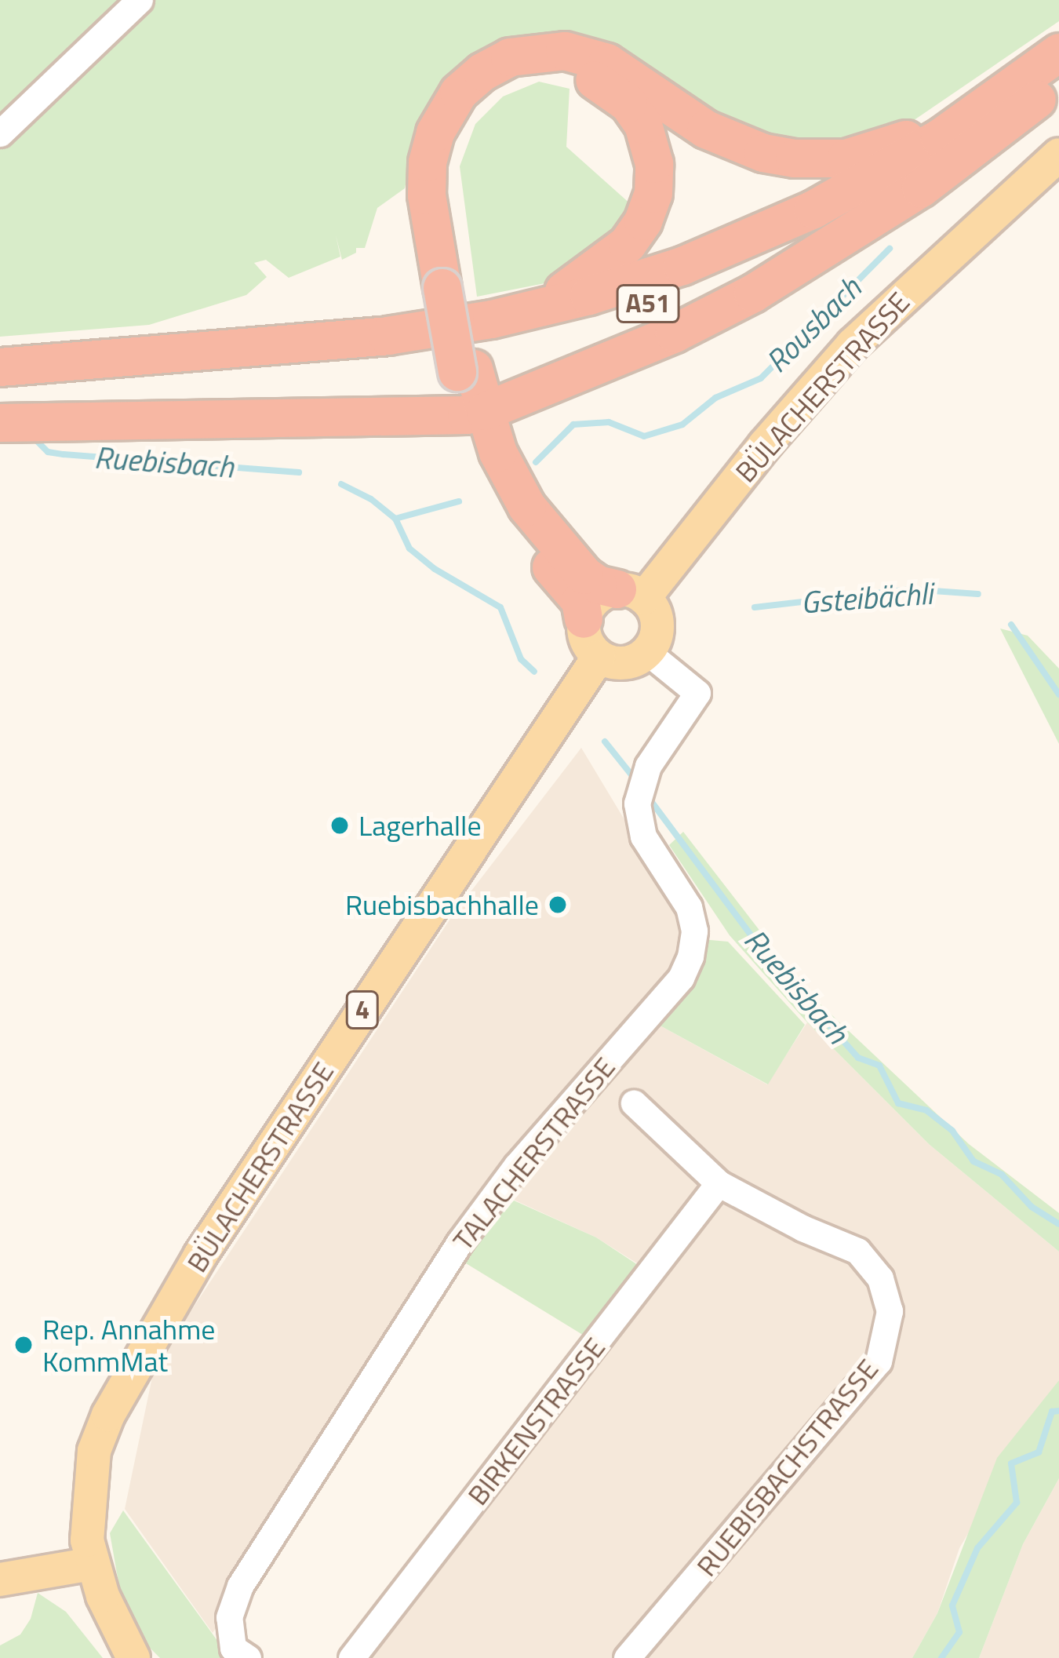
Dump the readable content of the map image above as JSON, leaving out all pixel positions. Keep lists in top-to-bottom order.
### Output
{
  "streets": {
    "highway": ["A51"],
    "main road": ["BÜLACHERSTRASSE", "4"],
    "street": ["TALACHERSTRASSE", "BIRKENSTRASSE", "RUEBISBACHSTRASSE"]
  },
  "crossings": [
    ["BÜLACHERSTRASSE", "TALACHERSTRASSE"],
    ["BIRKENSTRASSE", "RUEBISBACHSTRASSE"]
  ],
  "water": ["Rousbach", "Ruebisbach", "Gsteibächli"],
  "places": ["Lagerhalle", "Ruebisbachhalle", "Rep. Annahme KommMat"]
}
